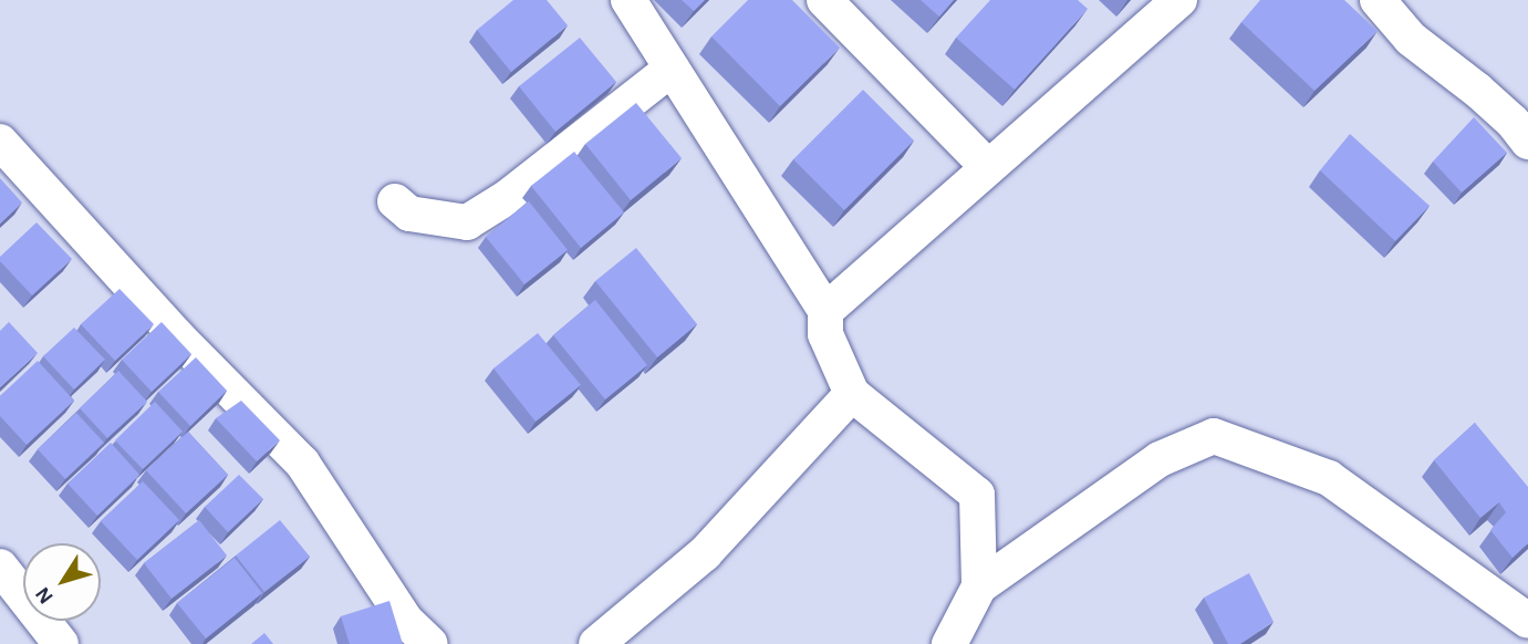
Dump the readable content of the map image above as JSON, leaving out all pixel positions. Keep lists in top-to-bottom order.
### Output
{
  "north": "bottom left"
}
